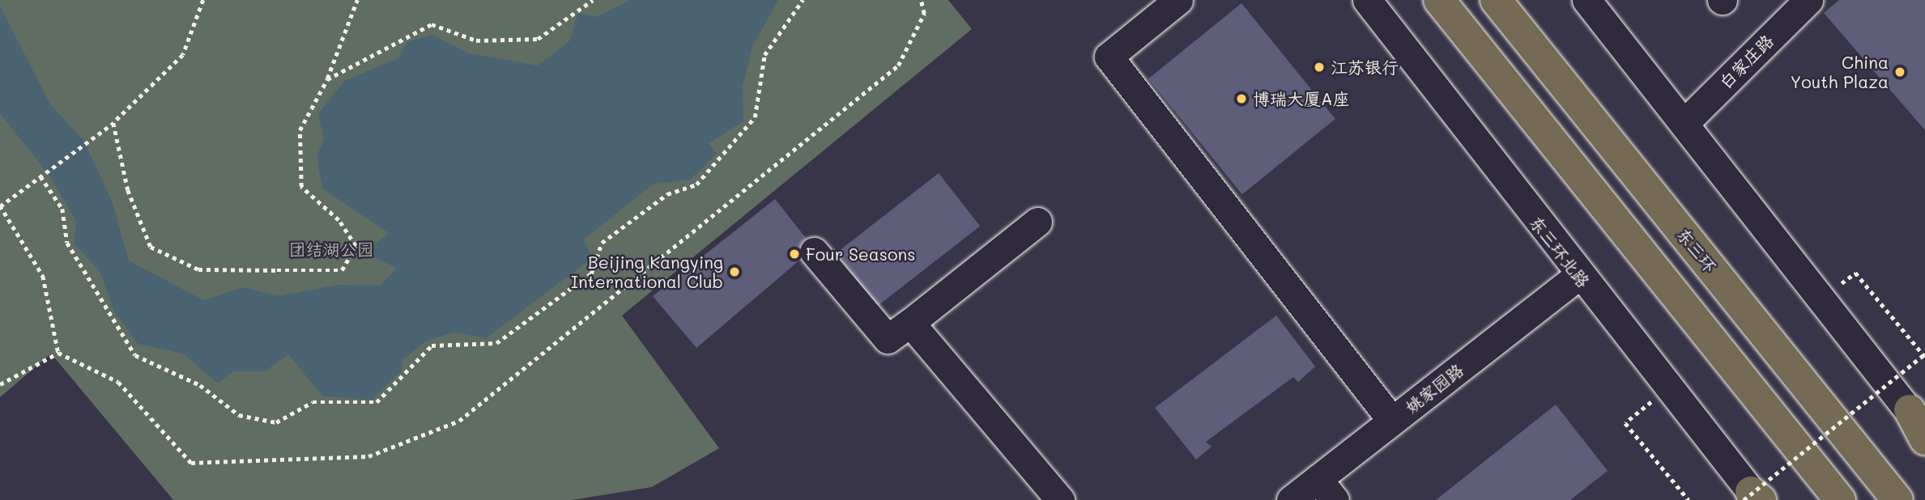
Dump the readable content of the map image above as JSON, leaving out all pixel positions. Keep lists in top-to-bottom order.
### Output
{
  "streets": {
    "highway": ["东三环"],
    "street": ["白家庄路", "东三环北路", "姚家园路"]
  },
  "crossings": [
    ["东三环北路", "姚家园路"]
  ],
  "parks": ["团结湖公园"],
  "places": [
    "江苏银行",
    "China Youth Plaza",
    "博瑞大厦A座",
    "Four Seasons",
    "Beijing Kangying International Club"
  ]
}
